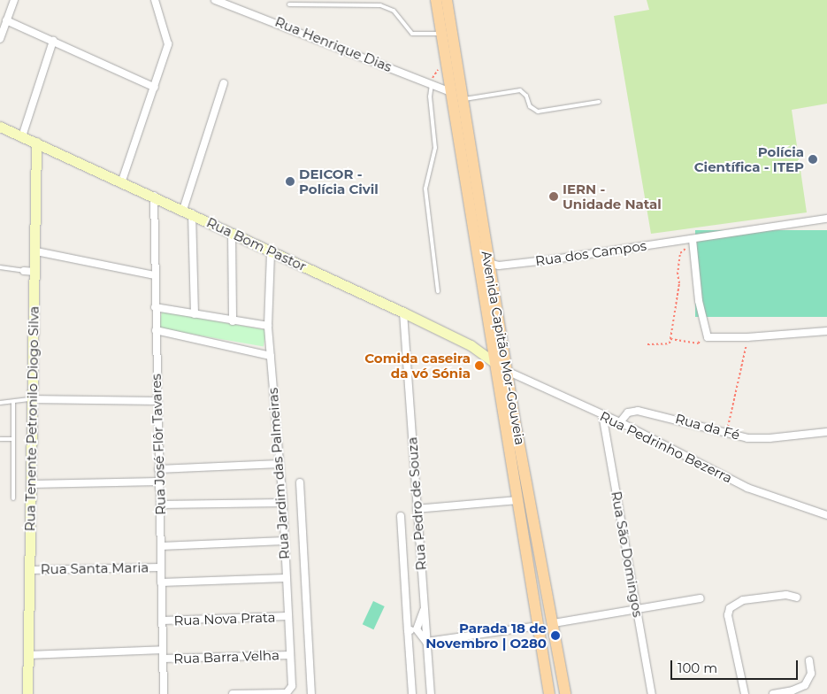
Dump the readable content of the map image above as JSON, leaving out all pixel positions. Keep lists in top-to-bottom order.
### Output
{
  "streets": {
    "main road": ["Rua Bom Pastor", "Avenida Capitão Mor-Gouveia", "Rua Tenente Petronilo Diogo Silva"],
    "street": [
      "Rua Henrique Dias",
      "Rua dos Campos",
      "Rua da Fé",
      "Rua José Flôr Tavares",
      "Rua Pedrinho Bezerra",
      "Rua Jardim das Palmeiras",
      "Rua Pedro de Souza",
      "Rua São Domingos",
      "Rua Santa Maria",
      "Rua Nova Prata",
      "Rua Barra Velha"
    ]
  },
  "crossings": [
    ["Rua Henrique Dias", "Avenida Capitão Mor-Gouveia"],
    ["Rua Bom Pastor", "Avenida Capitão Mor-Gouveia"],
    ["Rua Bom Pastor", "Rua Tenente Petronilo Diogo Silva"],
    ["Rua Bom Pastor", "Rua José Flôr Tavares"],
    ["Rua Bom Pastor", "Rua Pedrinho Bezerra"],
    ["Rua Bom Pastor", "Rua Jardim das Palmeiras"],
    ["Rua Bom Pastor", "Rua Pedro de Souza"],
    ["Rua dos Campos", "Avenida Capitão Mor-Gouveia"],
    ["Avenida Capitão Mor-Gouveia", "Rua Pedrinho Bezerra"],
    ["Rua Tenente Petronilo Diogo Silva", "Rua Santa Maria"],
    ["Rua da Fé", "Rua Pedrinho Bezerra"],
    ["Rua José Flôr Tavares", "Rua Santa Maria"],
    ["Rua José Flôr Tavares", "Rua Nova Prata"],
    ["Rua José Flôr Tavares", "Rua Barra Velha"],
    ["Rua Pedrinho Bezerra", "Rua São Domingos"],
    ["Rua Jardim das Palmeiras", "Rua Nova Prata"],
    ["Rua Jardim das Palmeiras", "Rua Barra Velha"]
  ],
  "places": [
    "Polícia Científica - ITEP",
    "DEICOR - Polícia Civil",
    "IERN - Unidade Natal",
    "Comida caseira da vó Sónia",
    "Parada 18 de Novembro | O280"
  ],
  "scale_bar": "100 m"
}
